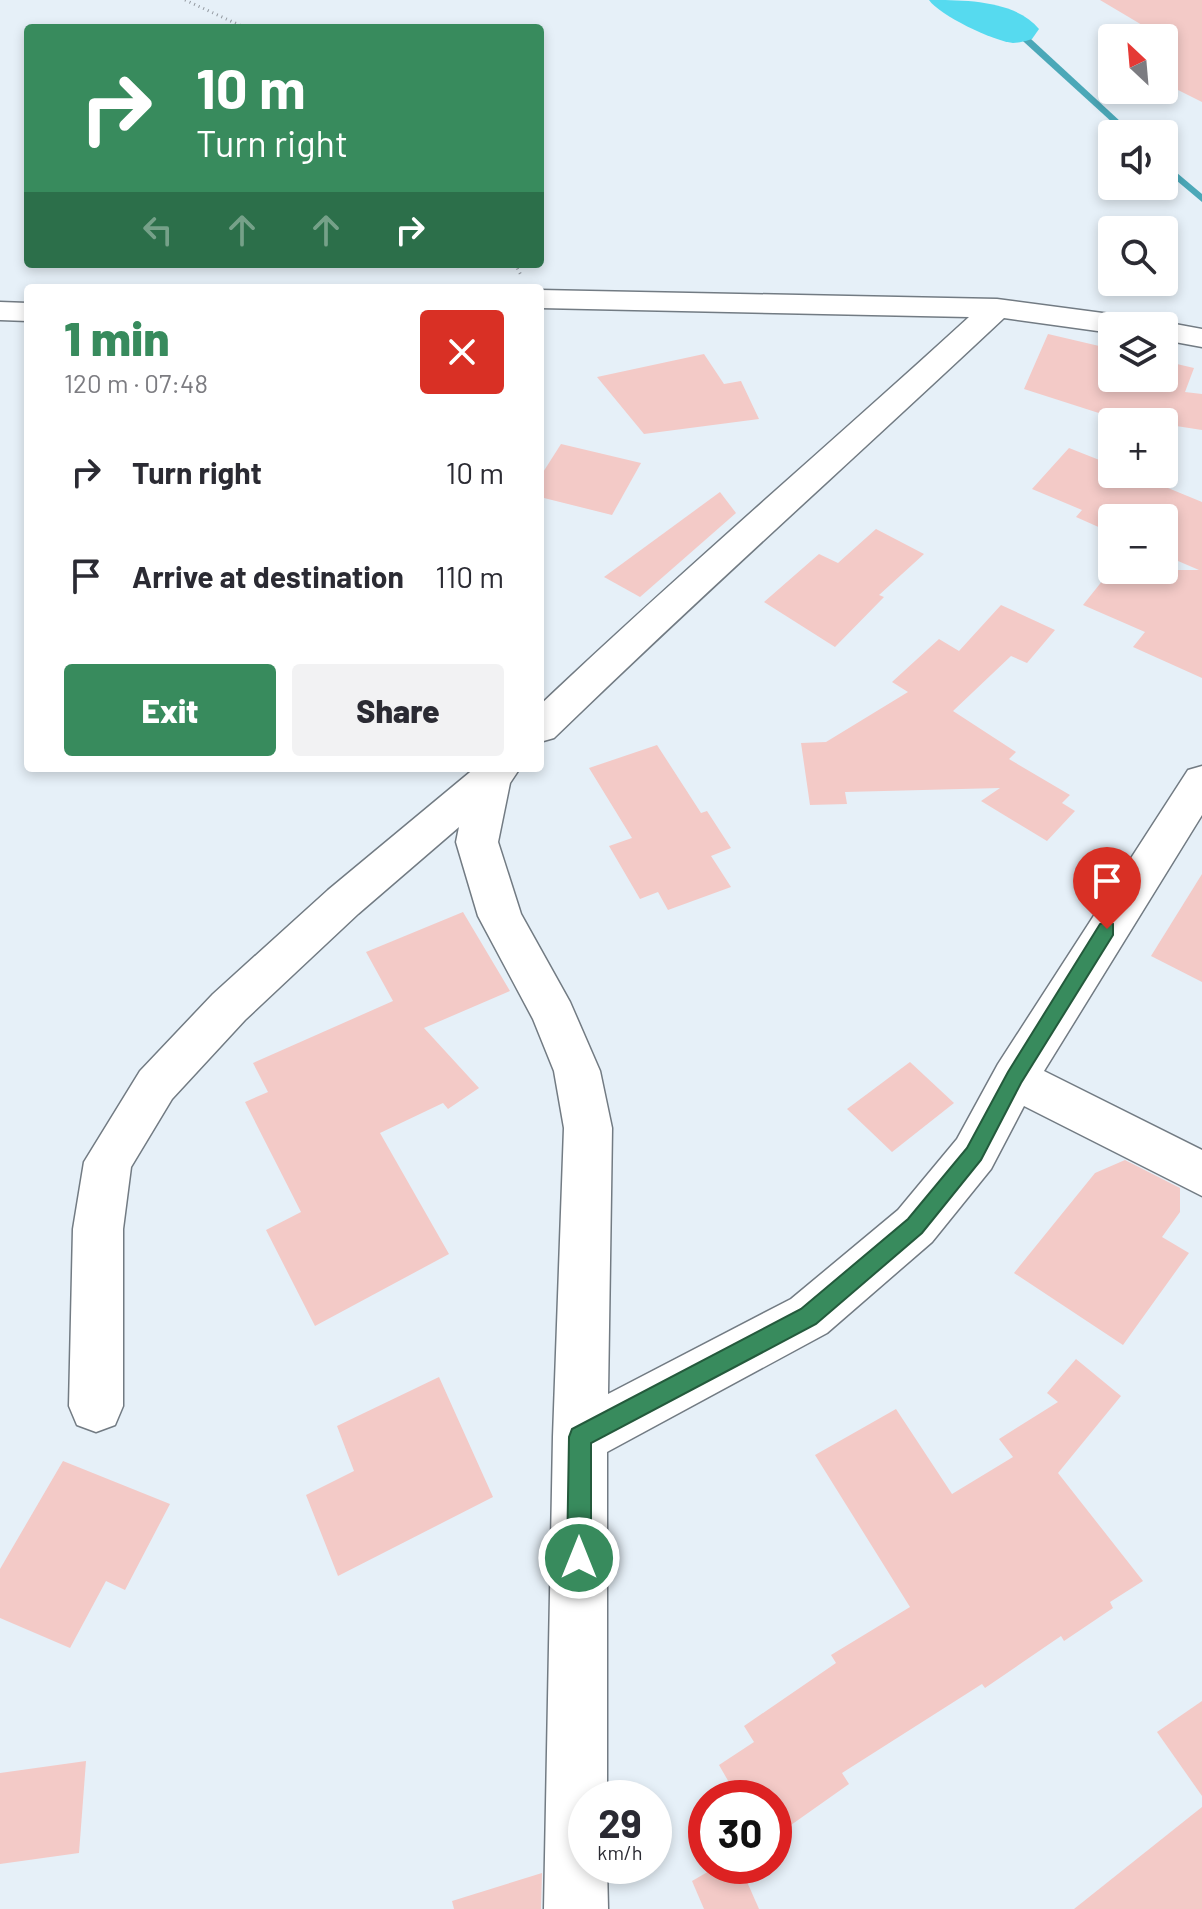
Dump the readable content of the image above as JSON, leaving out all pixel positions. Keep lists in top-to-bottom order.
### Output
{
  "north": "top left",
  "page": {
    "map_buttons": ["+", "−"],
    "turn": ["10 m", "Turn right"],
    "heading": ["1 min", "120 m · 07:48"],
    "list": [
      {
        "name": "Turn right",
        "value": "10 m"
      },
      {
        "name": "Arrive at destination",
        "value": "110 m"
      }
    ],
    "buttons": ["Exit", "Share"],
    "speed": "29 km/h",
    "limit": "30"
  }
}
